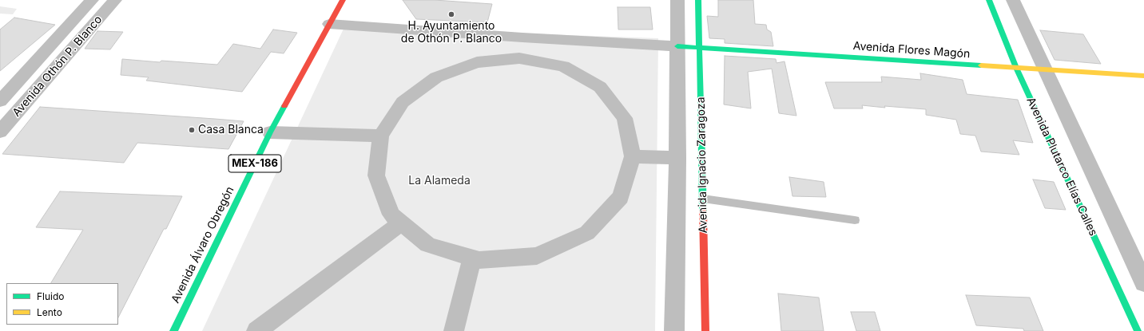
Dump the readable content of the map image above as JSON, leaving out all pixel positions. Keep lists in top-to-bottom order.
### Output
{
  "streets": {
    "street": [
      "Avenida Flores Magón",
      "Avenida Othón P. Blanco",
      "MEX-186",
      "Avenida Ignacio Zaragoza",
      "Avenida Plutarco Elías Calles",
      "Avenida Álvaro Obregón"
    ]
  },
  "crossings": [
    ["Avenida Flores Magón", "Avenida Ignacio Zaragoza"],
    ["Avenida Flores Magón", "Avenida Plutarco Elías Calles"]
  ],
  "parks": ["La Alameda"],
  "places": ["H. Ayuntamiento de Othón P. Blanco", "Casa Blanca"],
  "legend": ["Fluido", "Lento"]
}
